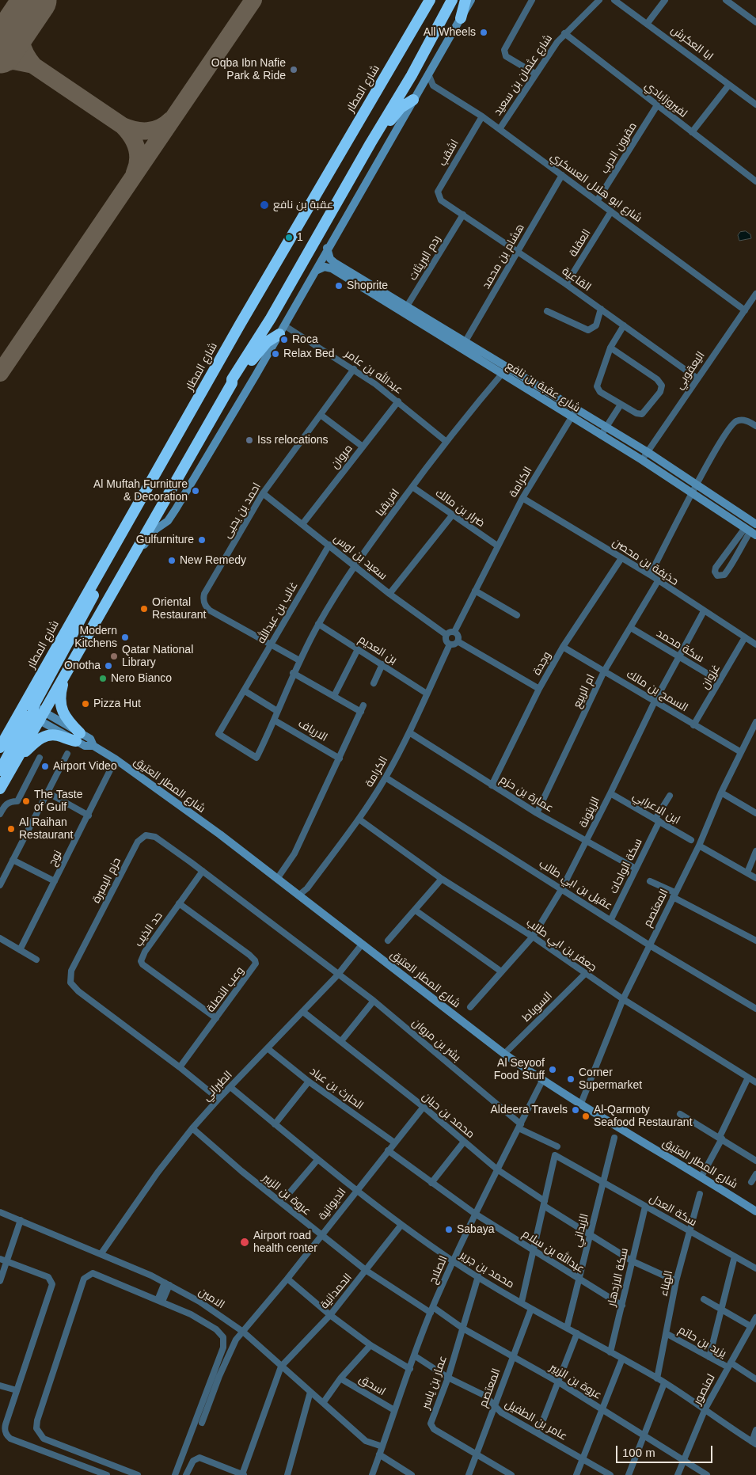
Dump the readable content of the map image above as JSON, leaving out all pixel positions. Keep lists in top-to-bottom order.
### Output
{
  "streets": {
    "highway": ["شارع المطار"],
    "street": [
      "ابا العكرش",
      "شارع عثمان بن سعيد",
      "لفيروزابادي",
      "مقرون الدرب",
      "اشقب",
      "شارع ابو هلال العسكري",
      "العقلة",
      "هشام بن محمد",
      "ردم البريثات",
      "القاعية",
      "اليعقوبي",
      "عبدالله بن عامر",
      "شارع عقبة بن نافع",
      "مروان",
      "الكرامة",
      "افريقيا",
      "ضرار بن مالك",
      "احمد بن يحيى",
      "سعيد بن اوس",
      "حذيفة بن محصن",
      "غالب بن عبدالله",
      "سكة محمد",
      "بن العديم",
      "وجدة",
      "غزوان",
      "ام الربيع",
      "السمح بن مالك",
      "الارياف",
      "شارع المطار العتيق",
      "عمارة بن حزم",
      "ابن الاعرابي",
      "الزيتونة",
      "نوح",
      "سكة الواحات",
      "حزم البمبرة",
      "عقيل بن ابي طالب",
      "المعتصم",
      "حد الذيب",
      "جعفر بن ابي طالب",
      "وعب النصلة",
      "السوباط",
      "بشر بن مروان",
      "الطبراني",
      "الحارث بن عباد",
      "محمد بن حبان",
      "عروة بن الزبير",
      "الديوانية",
      "سكة العدل",
      "الزبداني",
      "عبدالله بن سلام",
      "الصلاح",
      "محمد بن جرير",
      "سكة الازدهار",
      "الهناء",
      "الحمدانية",
      "الامين",
      "يزيد بن حاتم",
      "عمار بن ياسر",
      "اسحق",
      "لمنصور",
      "عامر بن الطفيل"
    ]
  },
  "crossings": [
    ["شارع عثمان بن سعيد", "لفيروزابادي"],
    ["شارع عثمان بن سعيد", "شارع ابو هلال العسكري"],
    ["لفيروزابادي", "مقرون الدرب"],
    ["مقرون الدرب", "شارع ابو هلال العسكري"],
    ["اشقب", "شارع ابو هلال العسكري"],
    ["اشقب", "القاعية"],
    ["شارع ابو هلال العسكري", "العقلة"],
    ["شارع ابو هلال العسكري", "هشام بن محمد"],
    ["شارع ابو هلال العسكري", "اليعقوبي"],
    ["العقلة", "القاعية"],
    ["هشام بن محمد", "القاعية"],
    ["هشام بن محمد", "شارع عقبة بن نافع"],
    ["ردم البريثات", "القاعية"],
    ["ردم البريثات", "شارع عقبة بن نافع"],
    ["القاعية", "اليعقوبي"],
    ["اليعقوبي", "شارع عقبة بن نافع"],
    ["عبدالله بن عامر", "مروان"],
    ["عبدالله بن عامر", "افريقيا"],
    ["عبدالله بن عامر", "احمد بن يحيى"],
    ["شارع عقبة بن نافع", "الكرامة"],
    ["شارع عقبة بن نافع", "افريقيا"],
    ["مروان", "سعيد بن اوس"],
    ["الكرامة", "ضرار بن مالك"],
    ["الكرامة", "سعيد بن اوس"],
    ["الكرامة", "حذيفة بن محصن"],
    ["الكرامة", "بن العديم"],
    ["الكرامة", "شارع المطار العتيق"],
    ["الكرامة", "عمارة بن حزم"],
    ["الكرامة", "عقيل بن ابي طالب"],
    ["الكرامة", "جعفر بن ابي طالب"],
    ["افريقيا", "ضرار بن مالك"],
    ["افريقيا", "سعيد بن اوس"],
    ["افريقيا", "غالب بن عبدالله"],
    ["افريقيا", "بن العديم"],
    ["افريقيا", "الارياف"],
    ["احمد بن يحيى", "سعيد بن اوس"],
    ["احمد بن يحيى", "غالب بن عبدالله"],
    ["سعيد بن اوس", "غالب بن عبدالله"],
    ["حذيفة بن محصن", "وجدة"],
    ["حذيفة بن محصن", "غزوان"],
    ["حذيفة بن محصن", "ام الربيع"],
    ["حذيفة بن محصن", "الزيتونة"],
    ["سكة محمد", "غزوان"],
    ["سكة محمد", "ام الربيع"],
    ["سكة محمد", "الزيتونة"],
    ["وجدة", "السمح بن مالك"],
    ["وجدة", "عمارة بن حزم"],
    ["غزوان", "السمح بن مالك"],
    ["ام الربيع", "السمح بن مالك"],
    ["ام الربيع", "عمارة بن حزم"],
    ["السمح بن مالك", "الزيتونة"],
    ["السمح بن مالك", "المعتصم"],
    ["شارع المطار العتيق", "نوح"],
    ["شارع المطار العتيق", "المعتصم"],
    ["شارع المطار العتيق", "السوباط"],
    ["شارع المطار العتيق", "الطبراني"],
    ["شارع المطار العتيق", "الصلاح"],
    ["عمارة بن حزم", "الزيتونة"],
    ["عمارة بن حزم", "سكة الواحات"],
    ["ابن الاعرابي", "الزيتونة"],
    ["ابن الاعرابي", "سكة الواحات"],
    ["الزيتونة", "عقيل بن ابي طالب"],
    ["الزيتونة", "جعفر بن ابي طالب"],
    ["سكة الواحات", "عقيل بن ابي طالب"],
    ["حزم البمبرة", "حد الذيب"],
    ["حزم البمبرة", "وعب النصلة"],
    ["حزم البمبرة", "بشر بن مروان"],
    ["حزم البمبرة", "الطبراني"],
    ["عقيل بن ابي طالب", "المعتصم"],
    ["المعتصم", "جعفر بن ابي طالب"],
    ["المعتصم", "عروة بن الزبير"],
    ["المعتصم", "محمد بن جرير"],
    ["المعتصم", "عمار بن ياسر"],
    ["المعتصم", "عامر بن الطفيل"],
    ["حد الذيب", "وعب النصلة"],
    ["جعفر بن ابي طالب", "السوباط"],
    ["بشر بن مروان", "الطبراني"],
    ["بشر بن مروان", "الصلاح"],
    ["الطبراني", "الحارث بن عباد"],
    ["الطبراني", "محمد بن حبان"],
    ["الطبراني", "عروة بن الزبير"],
    ["الطبراني", "محمد بن جرير"],
    ["الطبراني", "الامين"],
    ["الحارث بن عباد", "الديوانية"],
    ["محمد بن حبان", "الديوانية"],
    ["محمد بن حبان", "سكة العدل"],
    ["محمد بن حبان", "الزبداني"],
    ["محمد بن حبان", "الصلاح"],
    ["محمد بن حبان", "سكة الازدهار"],
    ["محمد بن حبان", "الهناء"],
    ["عروة بن الزبير", "الديوانية"],
    ["عروة بن الزبير", "الصلاح"],
    ["عروة بن الزبير", "الحمدانية"],
    ["عروة بن الزبير", "عمار بن ياسر"],
    ["عروة بن الزبير", "لمنصور"],
    ["الديوانية", "محمد بن جرير"],
    ["الديوانية", "الامين"],
    ["سكة العدل", "الزبداني"],
    ["سكة العدل", "سكة الازدهار"],
    ["سكة العدل", "الهناء"],
    ["الزبداني", "عبدالله بن سلام"],
    ["الزبداني", "محمد بن جرير"],
    ["عبدالله بن سلام", "الصلاح"],
    ["عبدالله بن سلام", "سكة الازدهار"],
    ["الصلاح", "محمد بن جرير"],
    ["الصلاح", "الامين"],
    ["الصلاح", "اسحق"],
    ["الصلاح", "عامر بن الطفيل"],
    ["محمد بن جرير", "سكة الازدهار"],
    ["محمد بن جرير", "الهناء"],
    ["محمد بن جرير", "الحمدانية"],
    ["محمد بن جرير", "عمار بن ياسر"],
    ["محمد بن جرير", "لمنصور"],
    ["الهناء", "يزيد بن حاتم"],
    ["الحمدانية", "الامين"],
    ["الامين", "اسحق"],
    ["يزيد بن حاتم", "لمنصور"],
    ["عمار بن ياسر", "عامر بن الطفيل"]
  ],
  "places": [
    "All Wheels",
    "Oqba Ibn Nafie Park & Ride",
    "عقبة بن نافع",
    "1",
    "Shoprite",
    "Roca",
    "Relax Bed",
    "Iss relocations",
    "Al Muftah Furniture & Decoration",
    "Gulfurniture",
    "New Remedy",
    "Oriental Restaurant",
    "Modern Kitchens",
    "Qatar National Library",
    "Onotha",
    "Nero Bianco",
    "Pizza Hut",
    "Airport Video",
    "The Taste of Gulf",
    "Al Raihan Restaurant",
    "Al Seyoof Food Stuff",
    "Corner Supermarket",
    "Aldeera Travels",
    "Al-Qarmoty Seafood Restaurant",
    "Sabaya",
    "Airport road health center"
  ],
  "scale_bar": "100 m"
}
